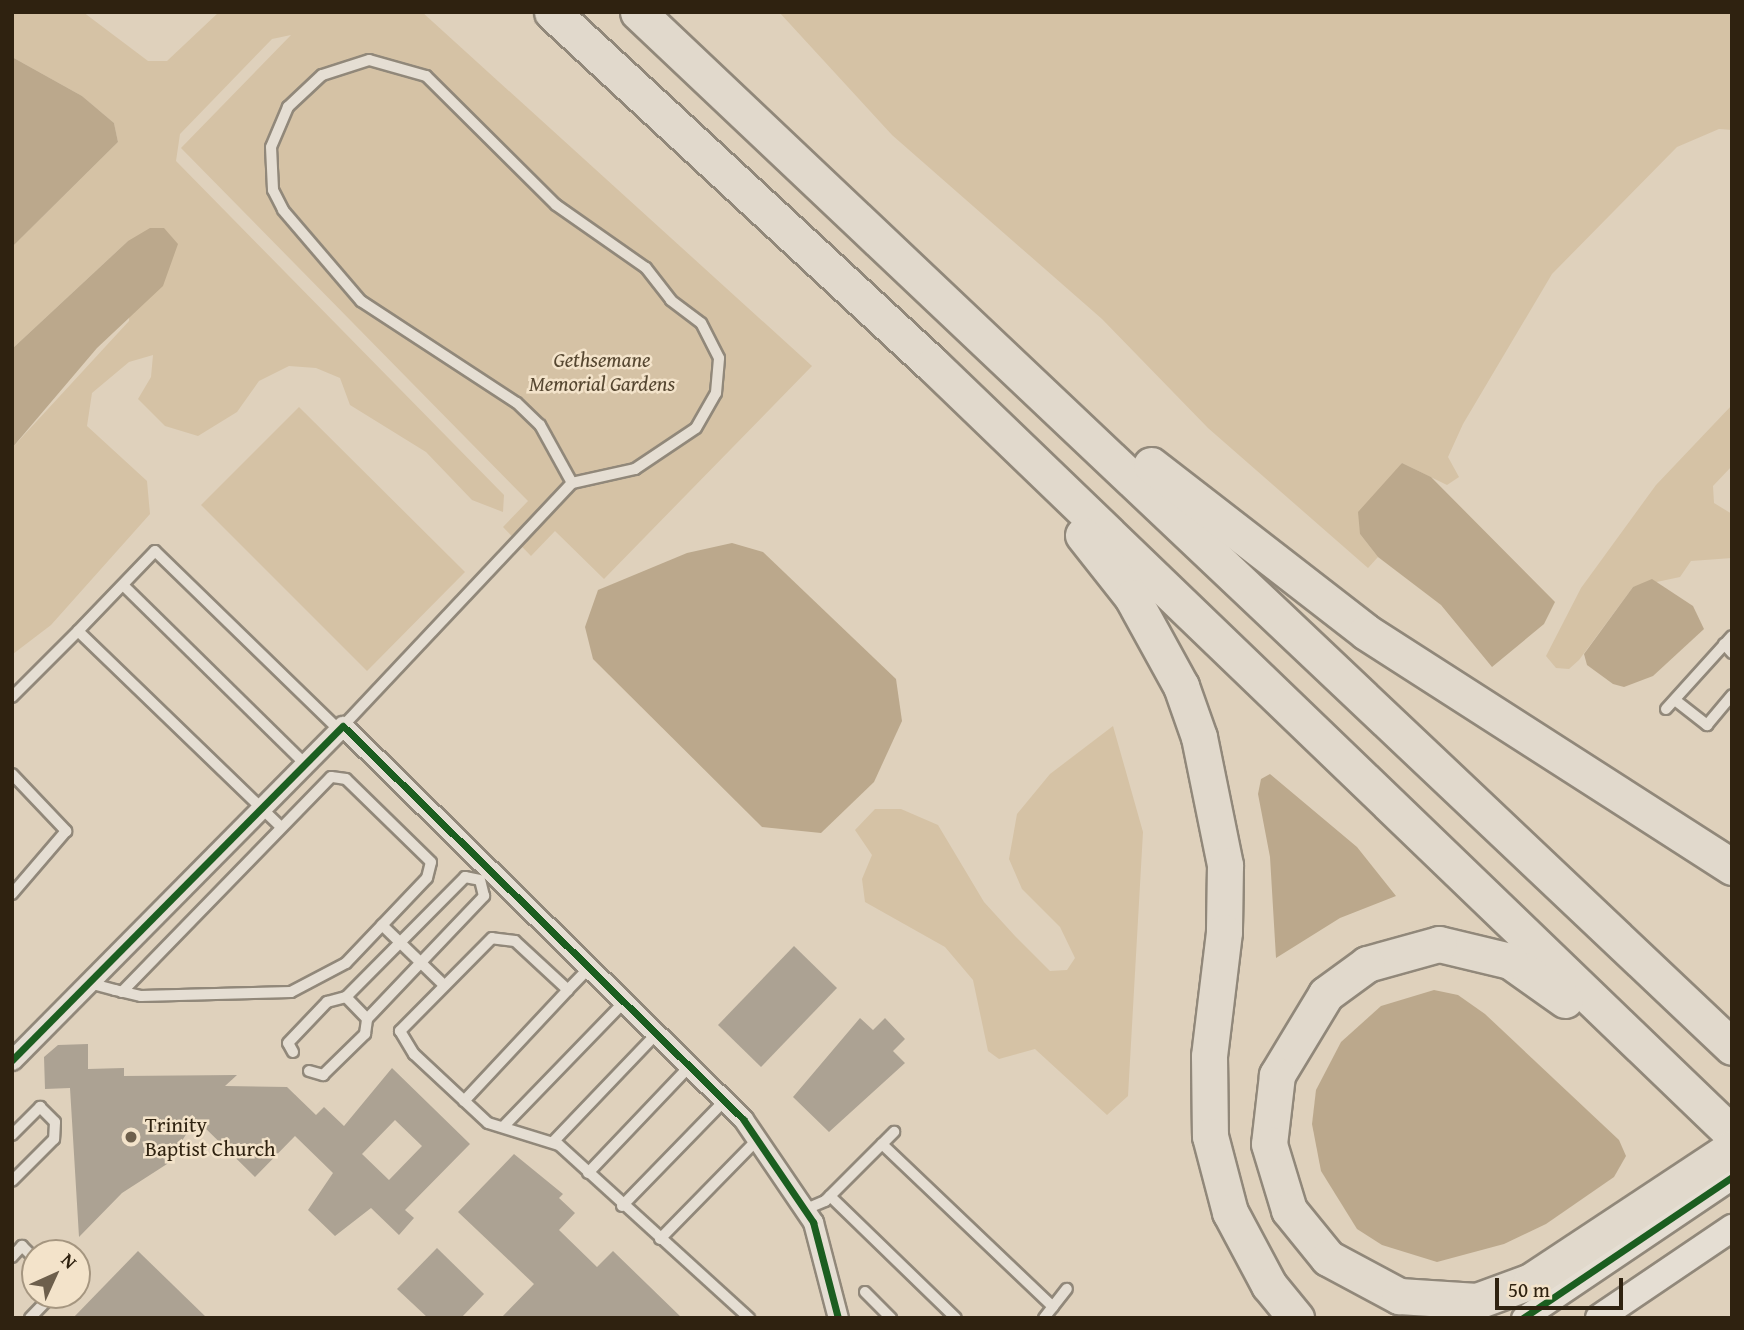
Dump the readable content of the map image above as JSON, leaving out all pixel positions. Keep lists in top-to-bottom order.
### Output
{
  "parks": ["Gethsemane Memorial Gardens"],
  "places": ["Trinity Baptist Church"],
  "scale_bar": "50 m",
  "north": "top right"
}
